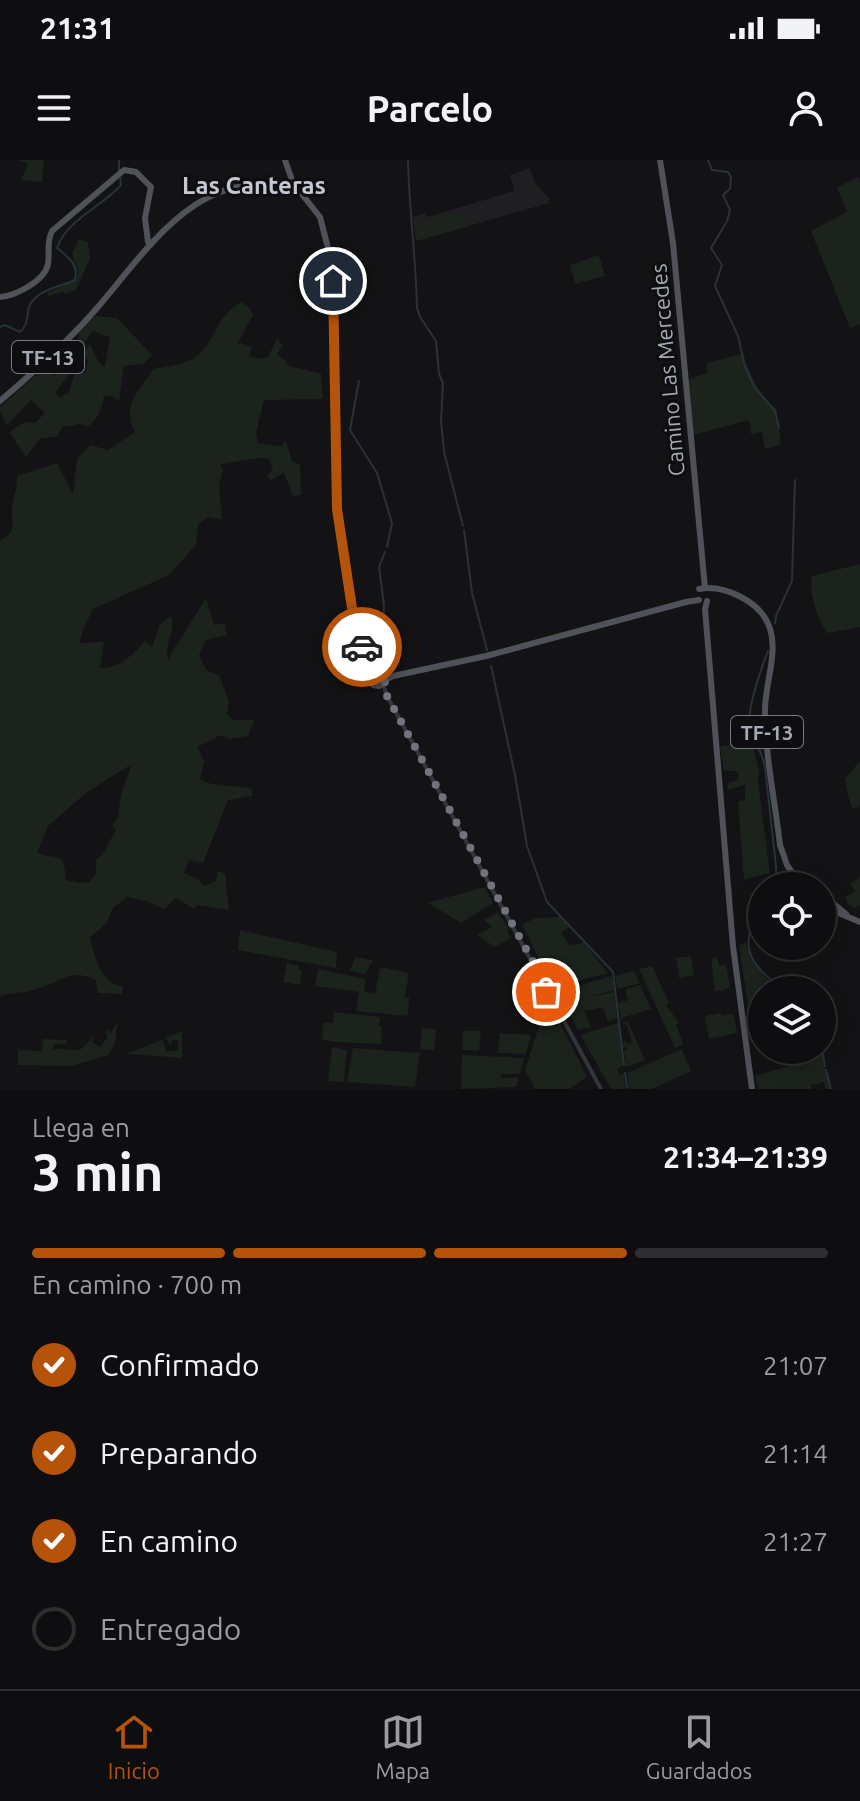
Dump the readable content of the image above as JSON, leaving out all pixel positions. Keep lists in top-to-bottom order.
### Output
{
  "streets": {
    "main road": ["TF-13", "Camino Las Mercedes"]
  },
  "crossings": [
    ["TF-13", "Camino Las Mercedes"]
  ],
  "districts": ["Las Canteras"],
  "page": {
    "status": "21:31",
    "header": "Parcelo",
    "heading": ["3 min", "Llega en", "21:34–21:39"],
    "bar": "En camino · 700 m",
    "list": [
      ["Confirmado", "21:07"],
      ["Preparando", "21:14"],
      ["En camino", "21:27"],
      "Entregado"
    ],
    "tabs": ["Inicio", "Mapa", "Guardados"]
  }
}
